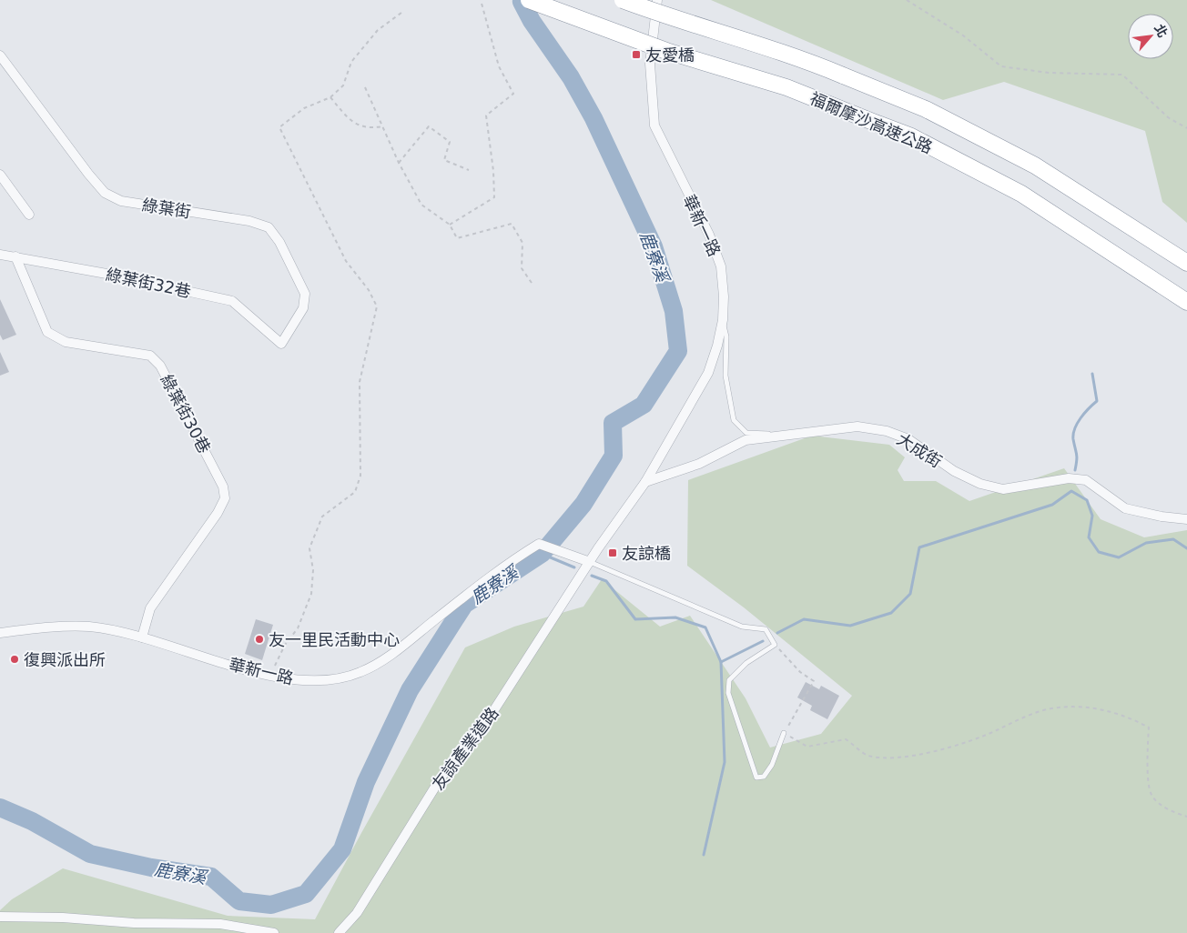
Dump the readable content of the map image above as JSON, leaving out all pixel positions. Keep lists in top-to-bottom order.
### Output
{
  "streets": {
    "highway": ["福爾摩沙高速公路"],
    "street": [
      "綠葉街",
      "華新一路",
      "綠葉街32巷",
      "綠葉街30巷",
      "大成街",
      "友諒產業道路"
    ]
  },
  "crossings": [
    ["綠葉街", "綠葉街32巷"],
    ["華新一路", "綠葉街30巷"],
    ["華新一路", "大成街"],
    ["華新一路", "友諒產業道路"],
    ["綠葉街32巷", "綠葉街30巷"]
  ],
  "water": ["鹿寮溪"],
  "places": {
    "transit": ["友愛橋", "友諒橋"],
    "other": ["友一里民活動中心", "復興派出所"]
  },
  "north": "top right"
}
